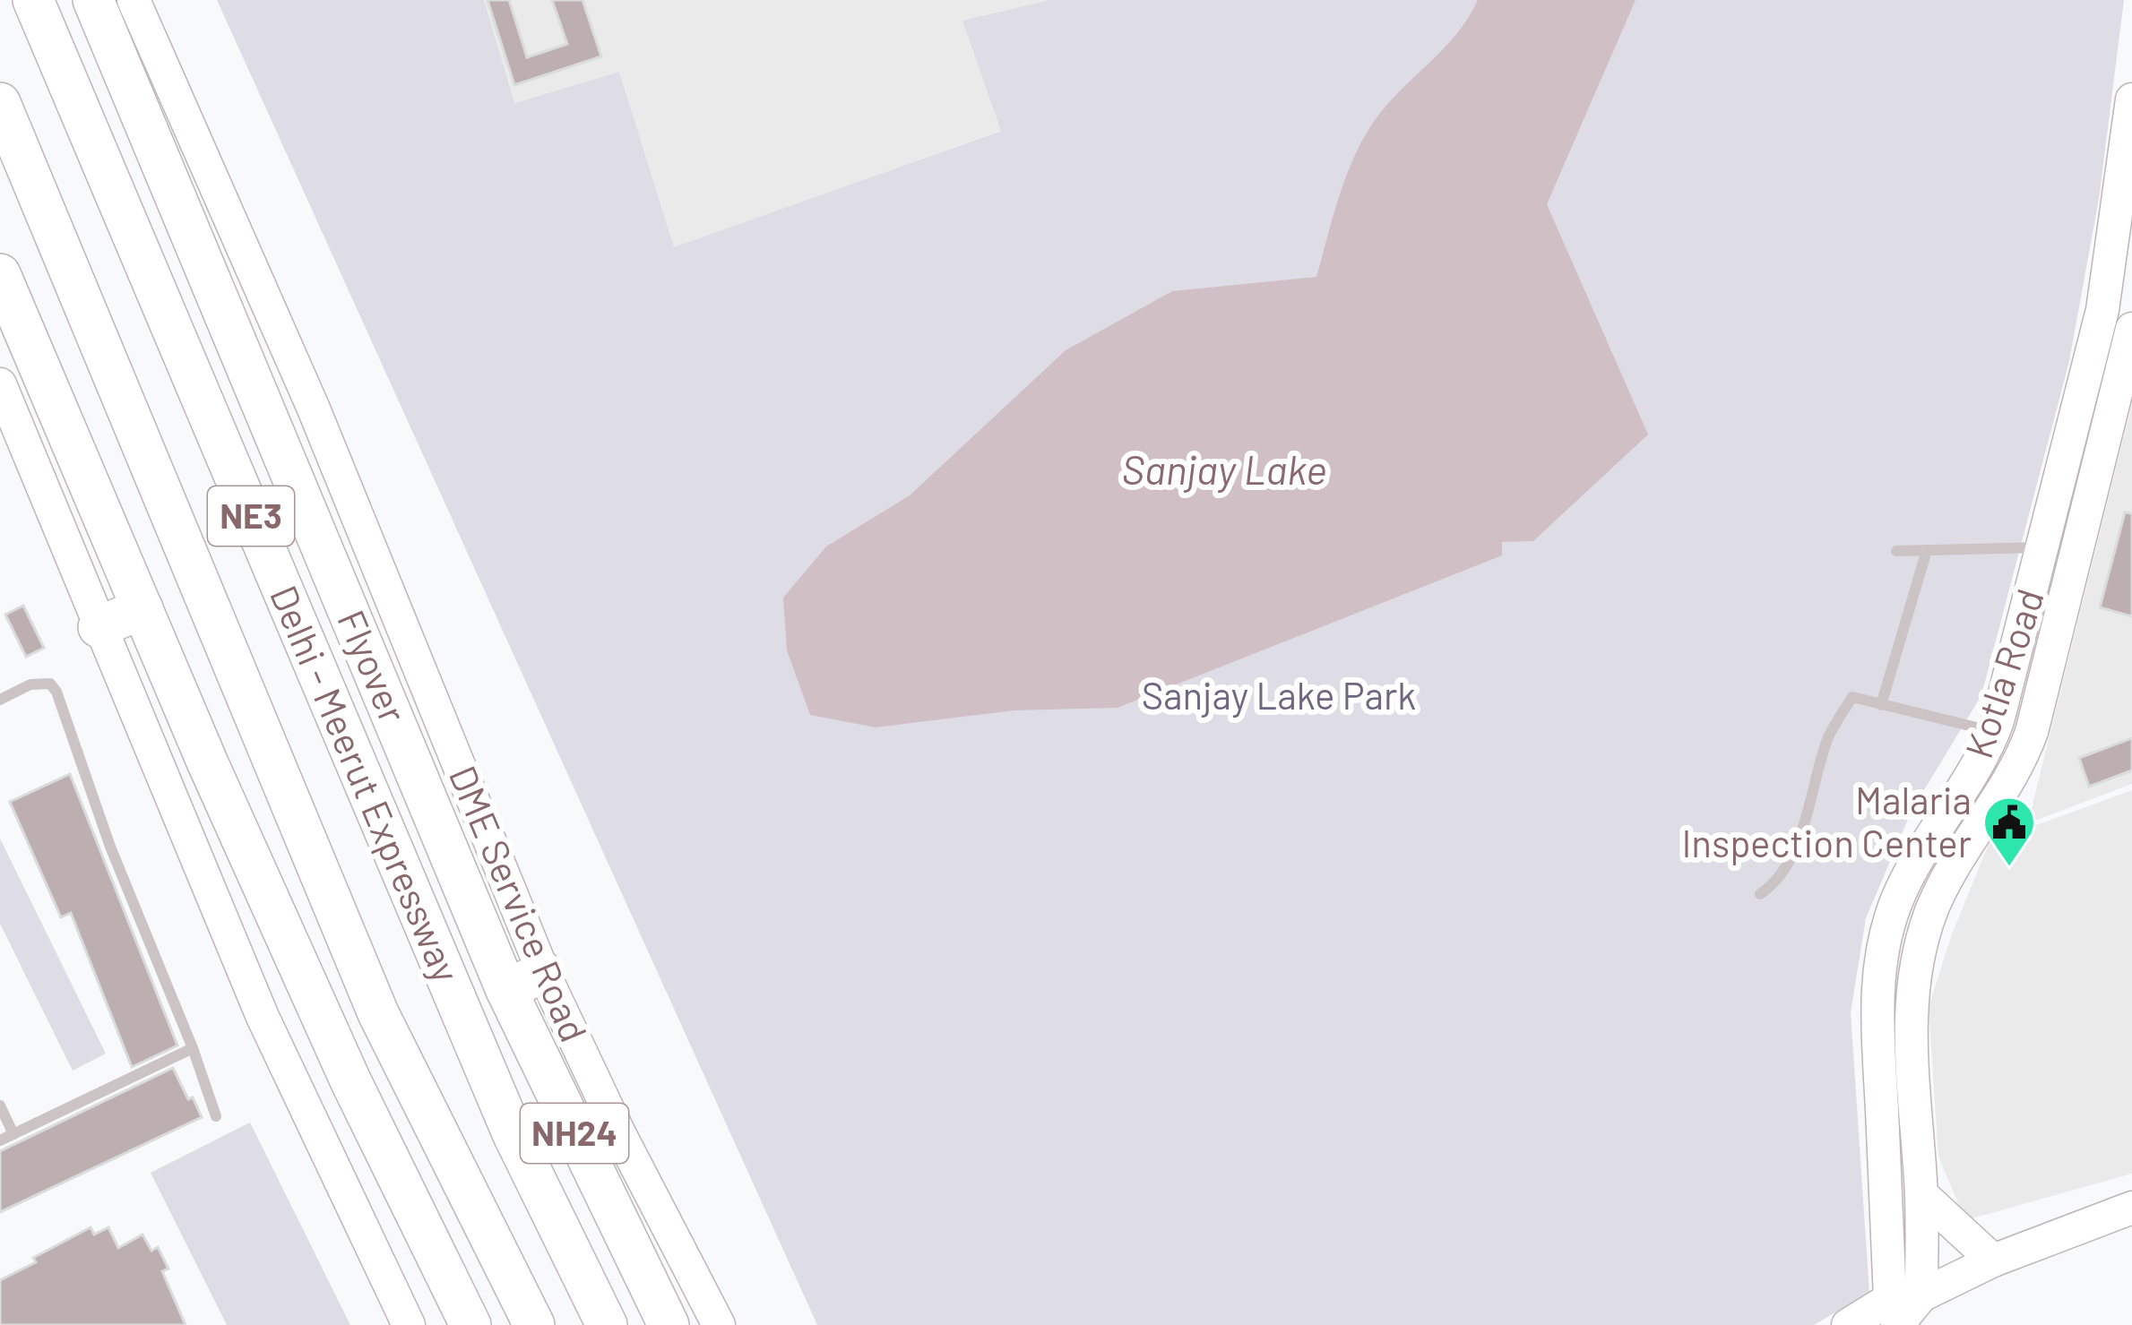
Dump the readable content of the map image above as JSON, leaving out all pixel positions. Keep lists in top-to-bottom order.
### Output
{
  "streets": {
    "highway": [
      "NE3",
      "Flyover",
      "Delhi - Meerut Expressway",
      "NH24"
    ],
    "street": ["Kotla Road", "DME Service Road"]
  },
  "water": ["Sanjay Lake"],
  "parks": ["Sanjay Lake Park"],
  "places": {
    "public building": ["Malaria Inspection Center"]
  }
}
